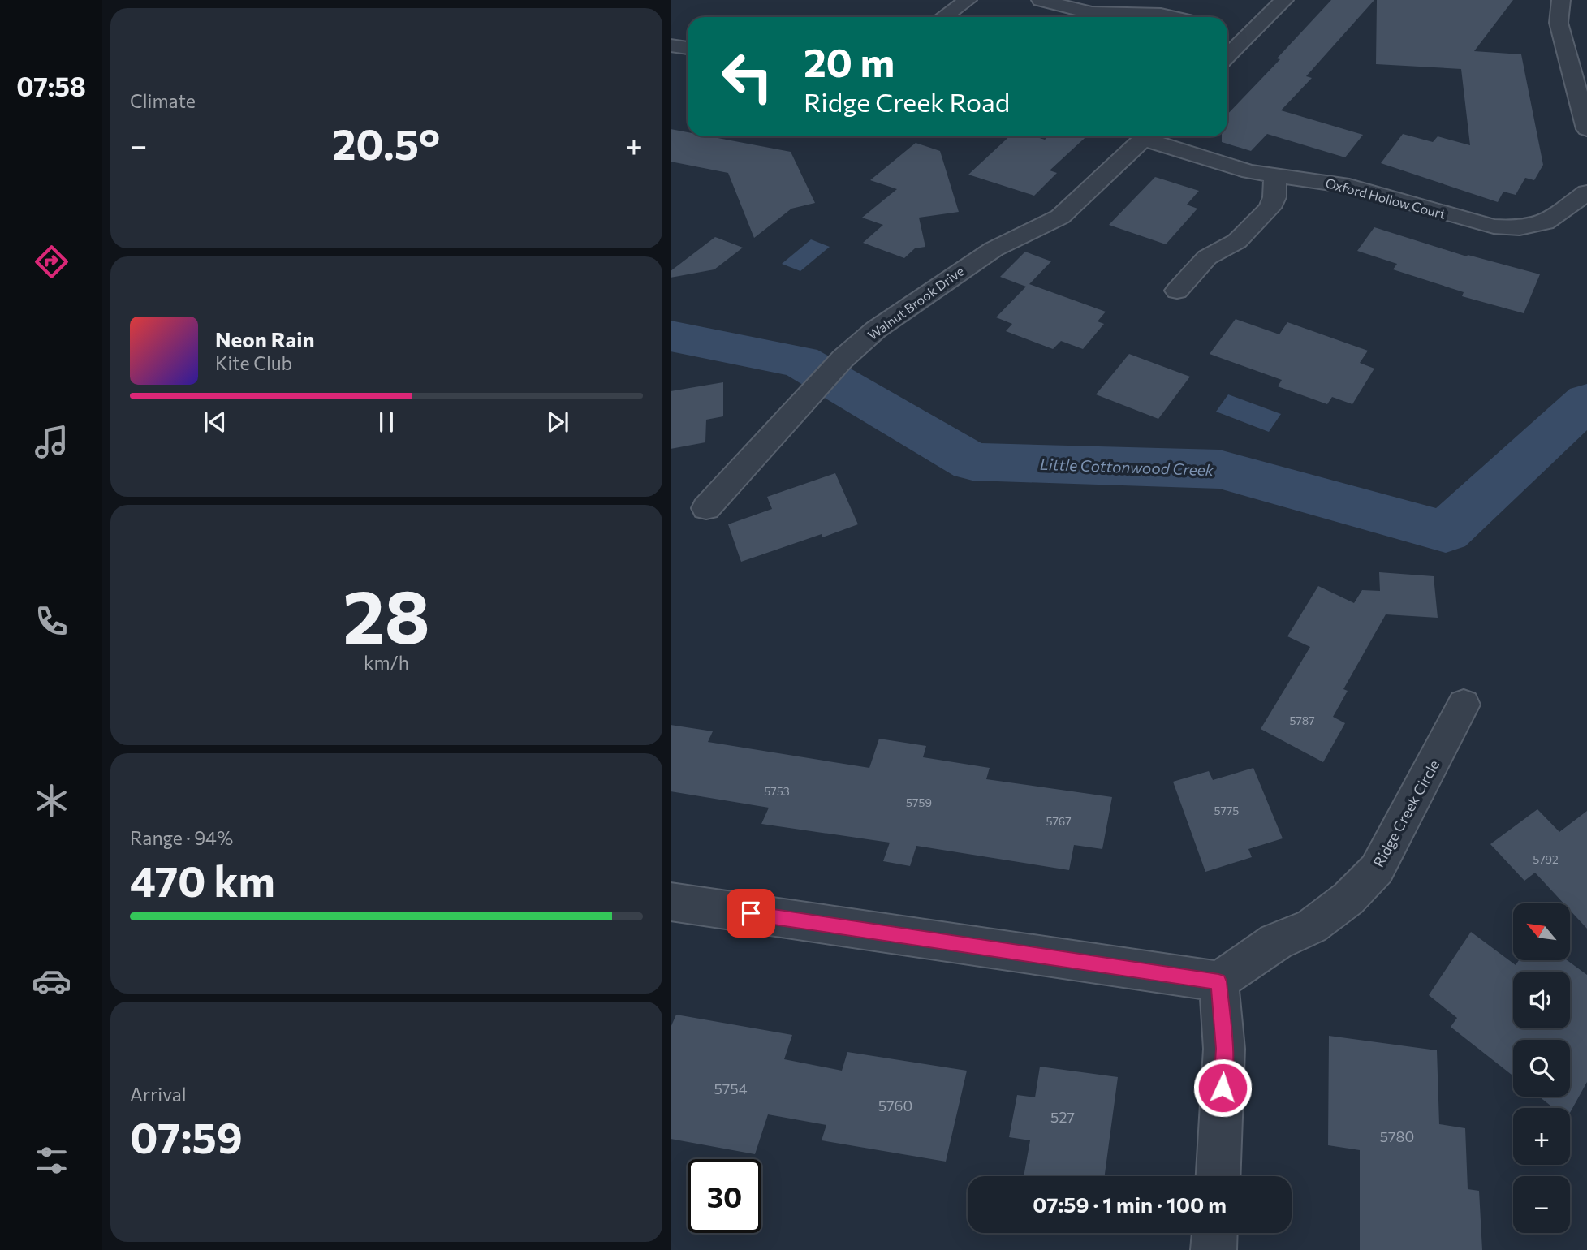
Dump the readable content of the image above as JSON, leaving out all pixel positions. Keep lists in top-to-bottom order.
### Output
{
  "streets": {
    "street": ["Oxford Hollow Court", "Walnut Brook Drive", "Ridge Creek Circle"]
  },
  "water": ["Little Cottonwood Creek"],
  "house_numbers": [
    "5787",
    "5753",
    "5759",
    "5775",
    "5767",
    "5792",
    "5754",
    "5760",
    "527",
    "5780"
  ],
  "north": "top left",
  "page": {
    "tabs": "07:58",
    "tile": [
      "Climate",
      ["28", "km/h"],
      ["Range · 94%", "470 km"],
      ["Arrival", "07:59"]
    ],
    "turn": ["20 m", "Ridge Creek Road"],
    "heat": ["−", "20.5°", "+"],
    "song": ["Neon Rain", "Kite Club"],
    "map_buttons": ["+", "−"],
    "limit": "30",
    "trip": "07:59 · 1 min · 100 m"
  }
}
